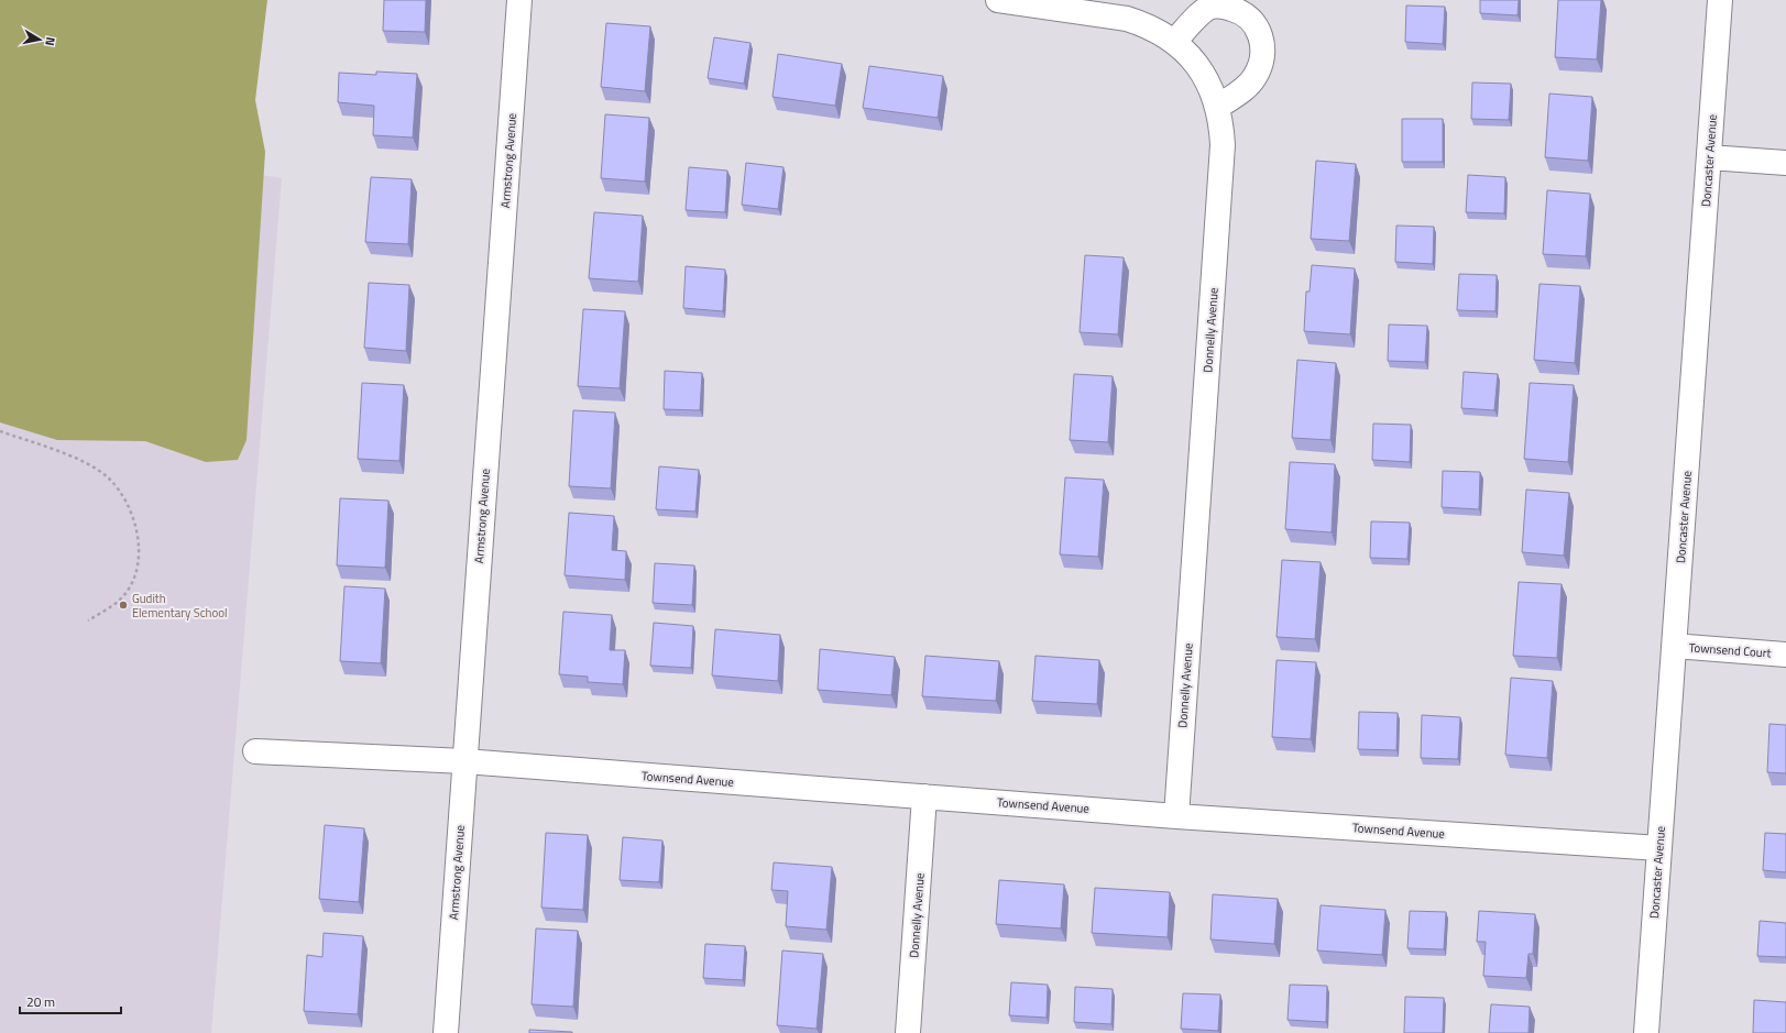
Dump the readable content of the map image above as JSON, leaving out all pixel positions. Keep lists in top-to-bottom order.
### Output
{
  "streets": {
    "street": [
      "Armstrong Avenue",
      "Doncaster Avenue",
      "Donnelly Avenue",
      "Townsend Court",
      "Townsend Avenue"
    ]
  },
  "crossings": [
    ["Armstrong Avenue", "Townsend Avenue"],
    ["Doncaster Avenue", "Townsend Court"],
    ["Doncaster Avenue", "Townsend Avenue"],
    ["Donnelly Avenue", "Townsend Avenue"]
  ],
  "places": ["Gudith Elementary School"],
  "scale_bar": "20 m",
  "north": "right"
}
